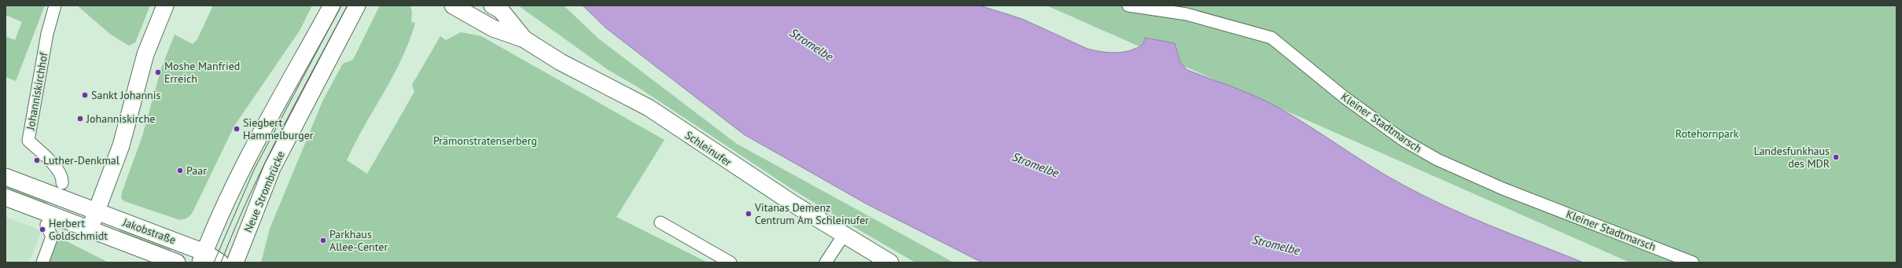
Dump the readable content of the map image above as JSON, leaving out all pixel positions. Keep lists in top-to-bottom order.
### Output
{
  "streets": {
    "main road": ["Schleinufer", "Neue Strombrücke", "Jakobstraße"],
    "street": ["Johanniskirchhof", "Kleiner Stadtmarsch"]
  },
  "water": ["Stromelbe"],
  "parks": ["Rotehornpark", "Prämonstratenserberg"],
  "places": [
    "Moshe Manfried Erreich",
    "Sankt Johannis",
    "Johanniskirche",
    "Siegbert Hammelburger",
    "Landesfunkhaus des MDR",
    "Luther-Denkmal",
    "Paar",
    "Vitanas Demenz Centrum Am Schleinufer",
    "Herbert Goldschmidt",
    "Parkhaus Allee-Center"
  ]
}
